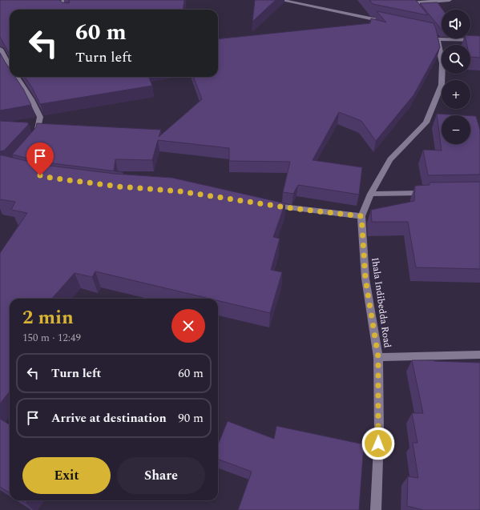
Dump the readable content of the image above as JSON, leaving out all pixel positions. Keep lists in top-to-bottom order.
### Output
{
  "streets": {
    "street": ["Ihala Indibedda Road"]
  },
  "page": {
    "map_buttons": ["+", "−"],
    "turn": ["60 m", "Turn left"],
    "heading": ["2 min", "150 m · 12:49"],
    "list": [
      {
        "name": "Turn left",
        "value": "60 m"
      },
      {
        "name": "Arrive at destination",
        "value": "90 m"
      }
    ],
    "buttons": ["Exit", "Share"]
  }
}
